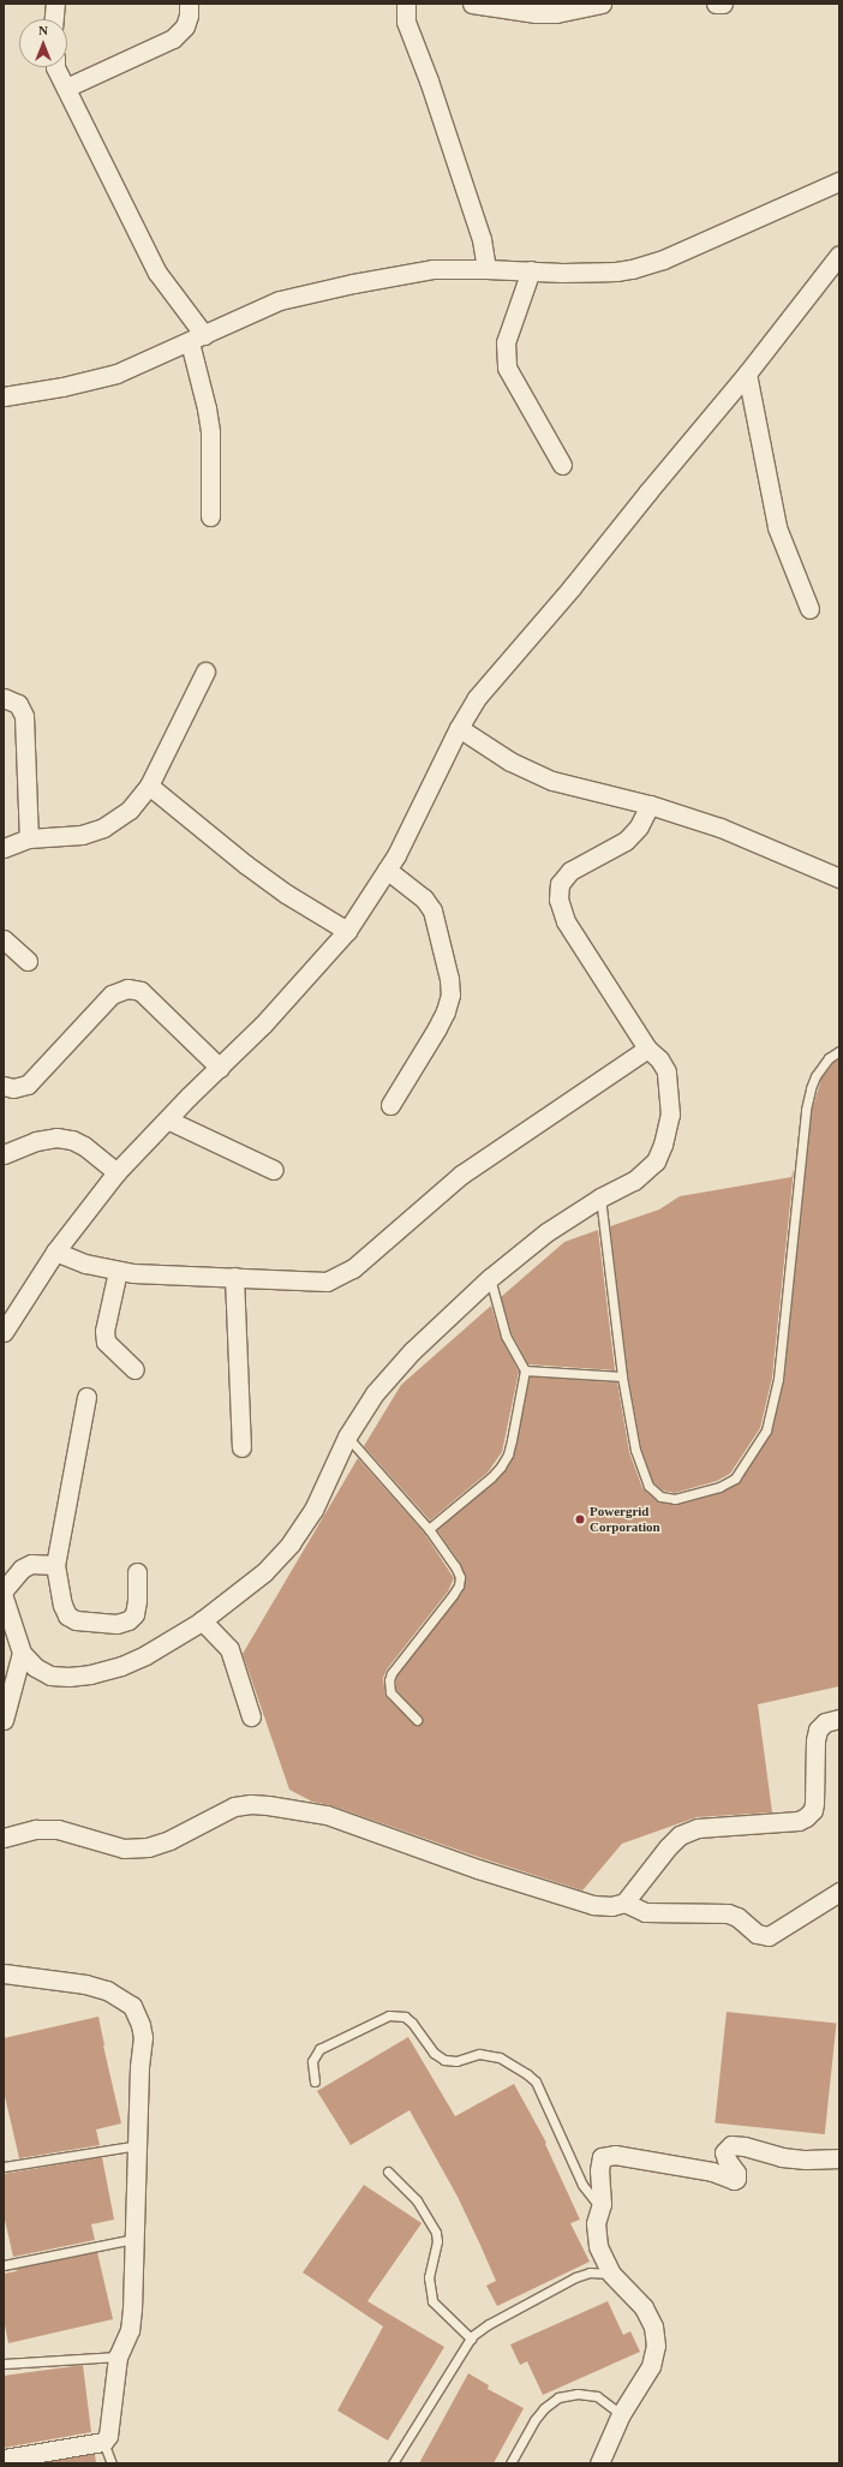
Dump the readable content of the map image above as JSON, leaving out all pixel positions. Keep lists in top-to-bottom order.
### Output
{
  "places": ["Powergrid Corporation"],
  "north": "top"
}
